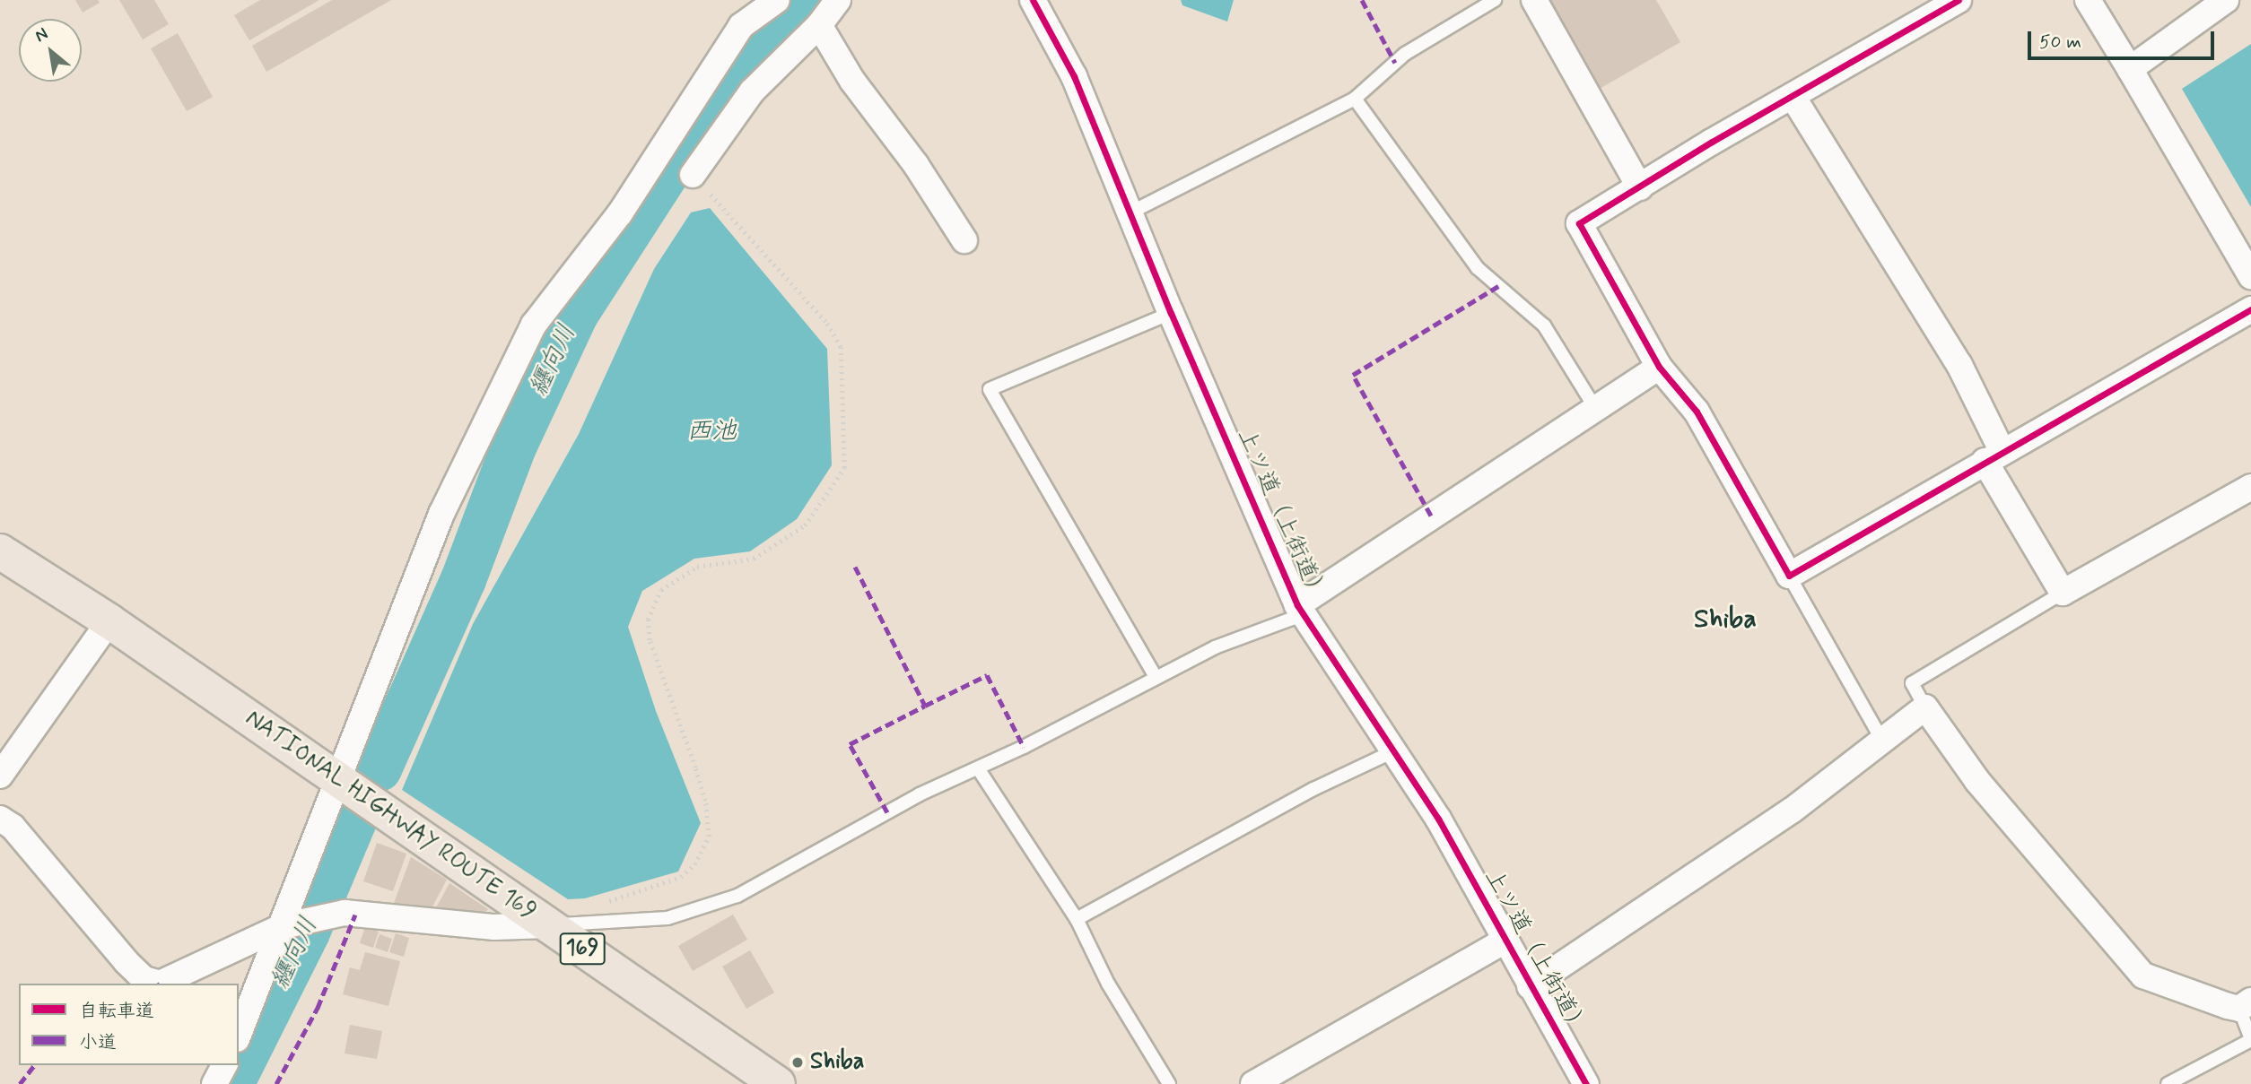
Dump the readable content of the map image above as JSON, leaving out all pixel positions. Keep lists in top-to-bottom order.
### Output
{
  "streets": {
    "highway": ["NATIONAL HIGHWAY ROUTE 169", "169"],
    "street": ["上ツ道（上街道）"]
  },
  "districts": ["Shiba"],
  "water": ["纒向川", "西池"],
  "places": ["Shiba"],
  "legend": ["自転車道", "小道"],
  "scale_bar": "50 m",
  "north": "top left"
}
